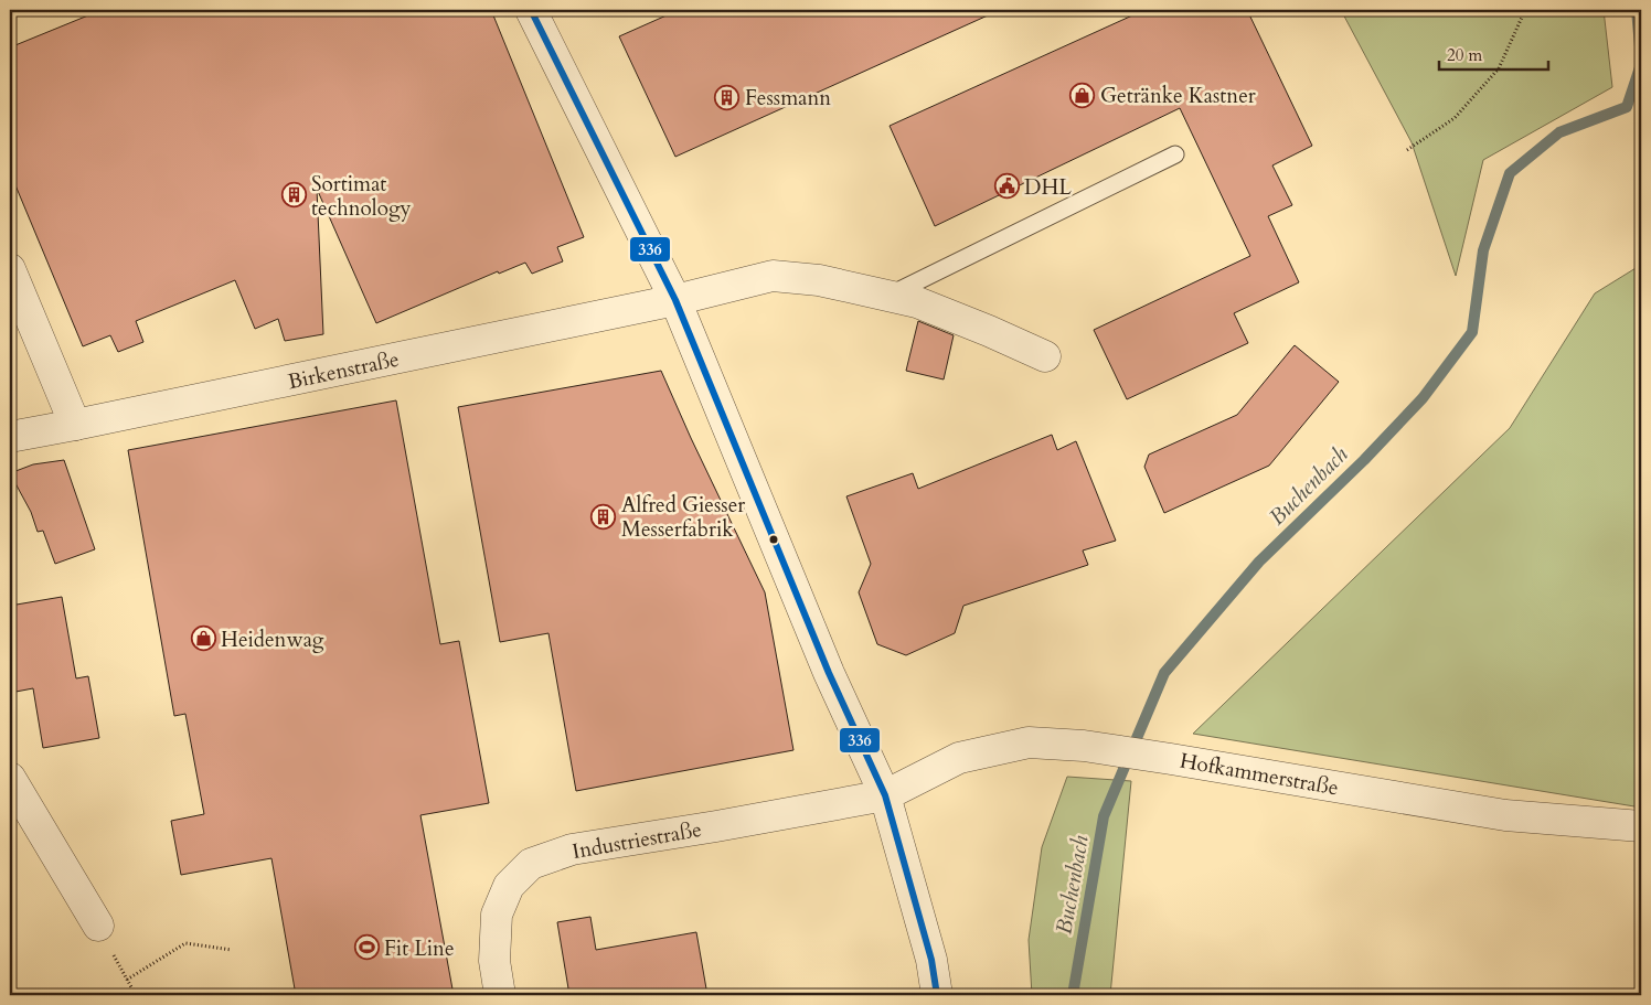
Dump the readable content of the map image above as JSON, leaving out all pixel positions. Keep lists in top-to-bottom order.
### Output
{
  "streets": {
    "street": ["Birkenstraße", "Hofkammerstraße", "Industriestraße"]
  },
  "crossings": [
    ["Hofkammerstraße", "Industriestraße"]
  ],
  "water": ["Buchenbach"],
  "places": {
    "shop": ["Getränke Kastner", "Heidenwag"],
    "building": ["Fessmann", "Sortimat technology", "Alfred Giesser Messerfabrik"],
    "public building": ["DHL"],
    "sports": ["Fit Line"]
  },
  "lines": ["transit line 336"],
  "scale_bar": "20 m"
}
